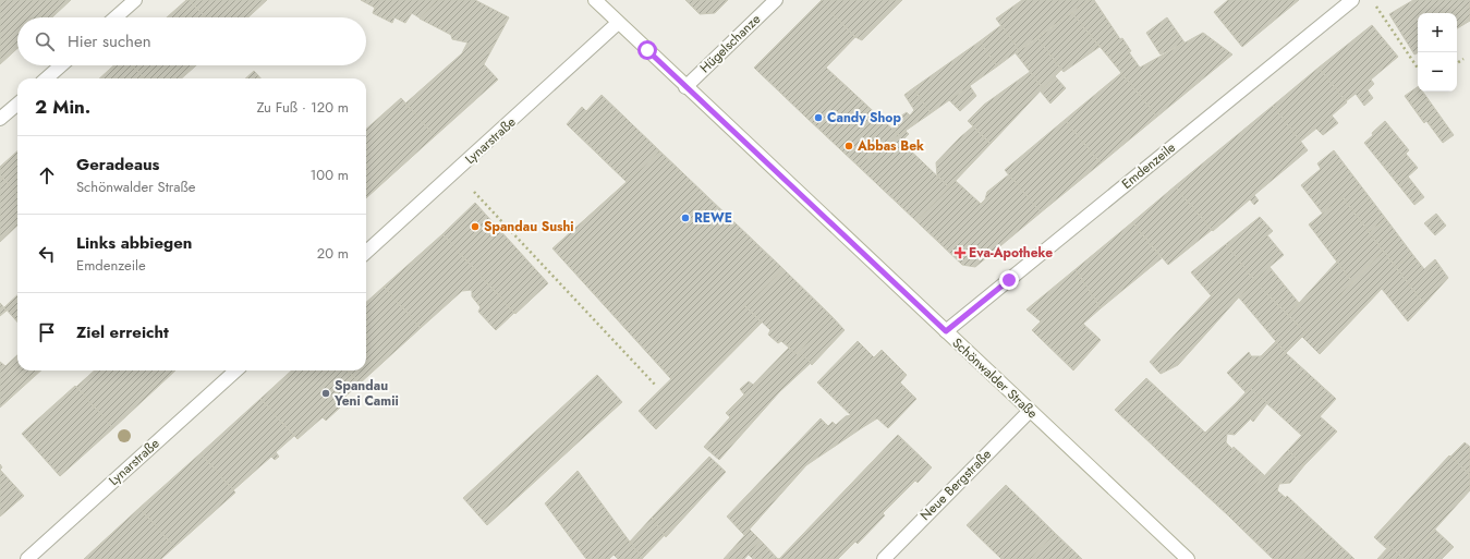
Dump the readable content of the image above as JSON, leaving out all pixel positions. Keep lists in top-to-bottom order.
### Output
{
  "streets": {
    "street": [
      "Hügelschanze",
      "Lynarstraße",
      "Emdenzeile",
      "Schönwalder Straße",
      "Neue Bergstraße"
    ]
  },
  "crossings": [
    ["Hügelschanze", "Schönwalder Straße"],
    ["Lynarstraße", "Schönwalder Straße"],
    ["Emdenzeile", "Schönwalder Straße"],
    ["Schönwalder Straße", "Neue Bergstraße"]
  ],
  "places": {
    "other": [
      "Candy Shop",
      "Abbas Bek",
      "REWE",
      "Spandau Sushi",
      "Spandau Yeni Camii"
    ],
    "health": ["Eva-Apotheke"]
  },
  "page": {
    "map_buttons": ["+", "−"],
    "search": "Hier suchen",
    "heading": ["2 Min.", "Zu Fuß · 120 m"],
    "list": [
      ["Geradeaus", "Schönwalder Straße", "100 m"],
      ["Links abbiegen", "Emdenzeile", "20 m"],
      "Ziel erreicht"
    ]
  }
}
